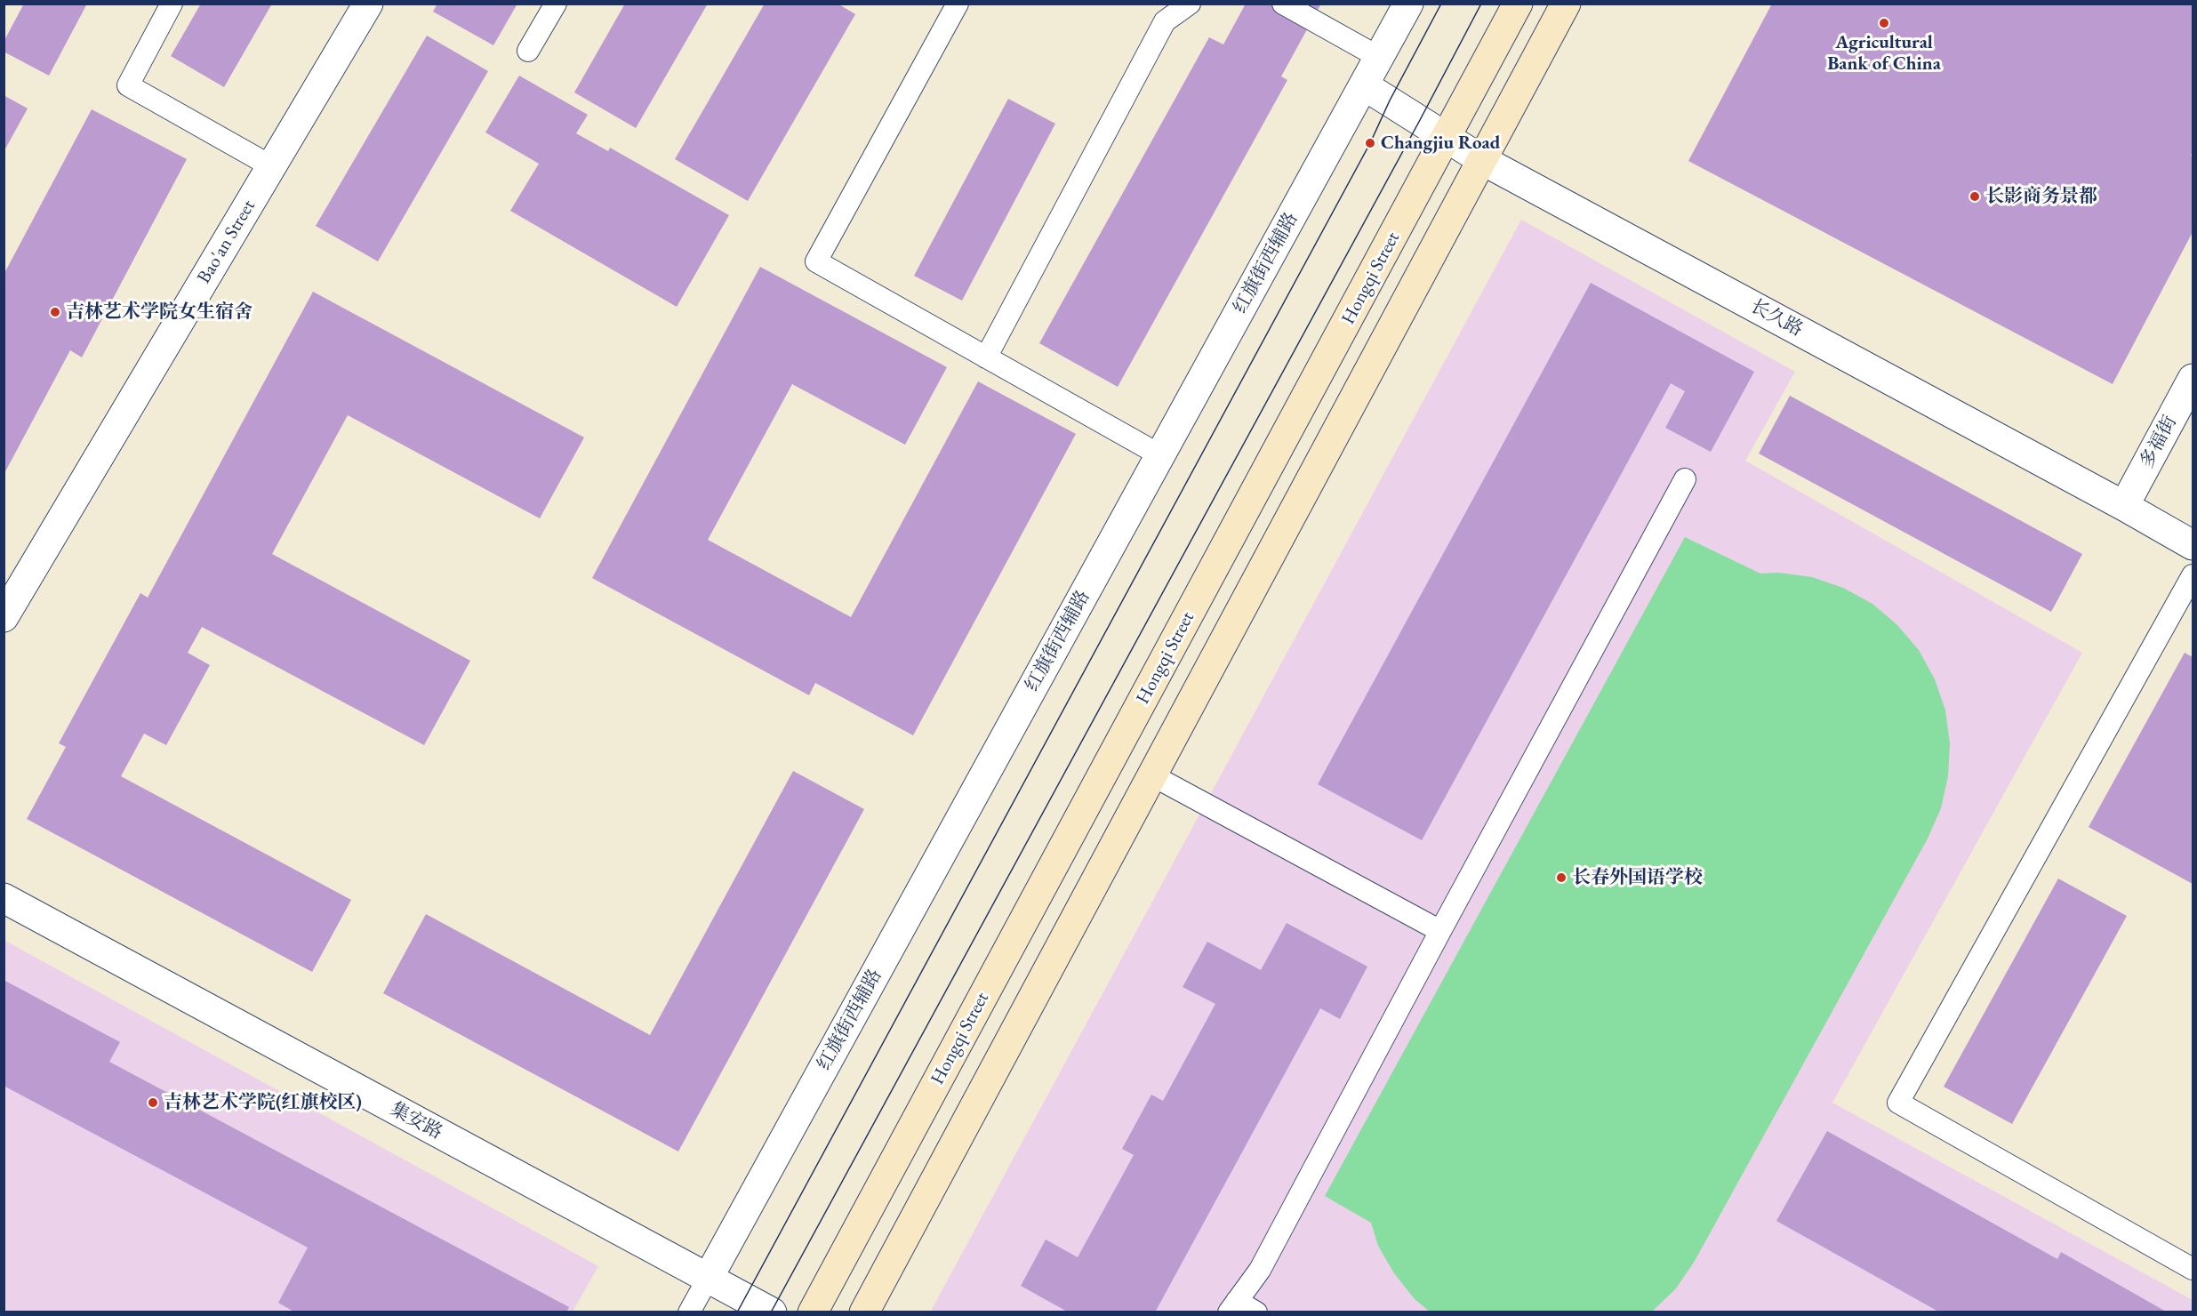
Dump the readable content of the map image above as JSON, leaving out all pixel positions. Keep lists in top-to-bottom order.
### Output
{
  "streets": {
    "main road": ["Hongqi Street"],
    "street": [
      "Bao'an Street",
      "红旗街西辅路",
      "长久路",
      "多福街",
      "集安路"
    ]
  },
  "crossings": [
    ["红旗街西辅路", "长久路"],
    ["红旗街西辅路", "集安路"],
    ["Hongqi Street", "长久路"],
    ["长久路", "多福街"]
  ],
  "places": [
    "Agricultural Bank of China",
    "Changjiu Road",
    "长影商务景都",
    "吉林艺术学院女生宿舍",
    "长春外国语学校",
    "吉林艺术学院(红旗校区)"
  ]
}
